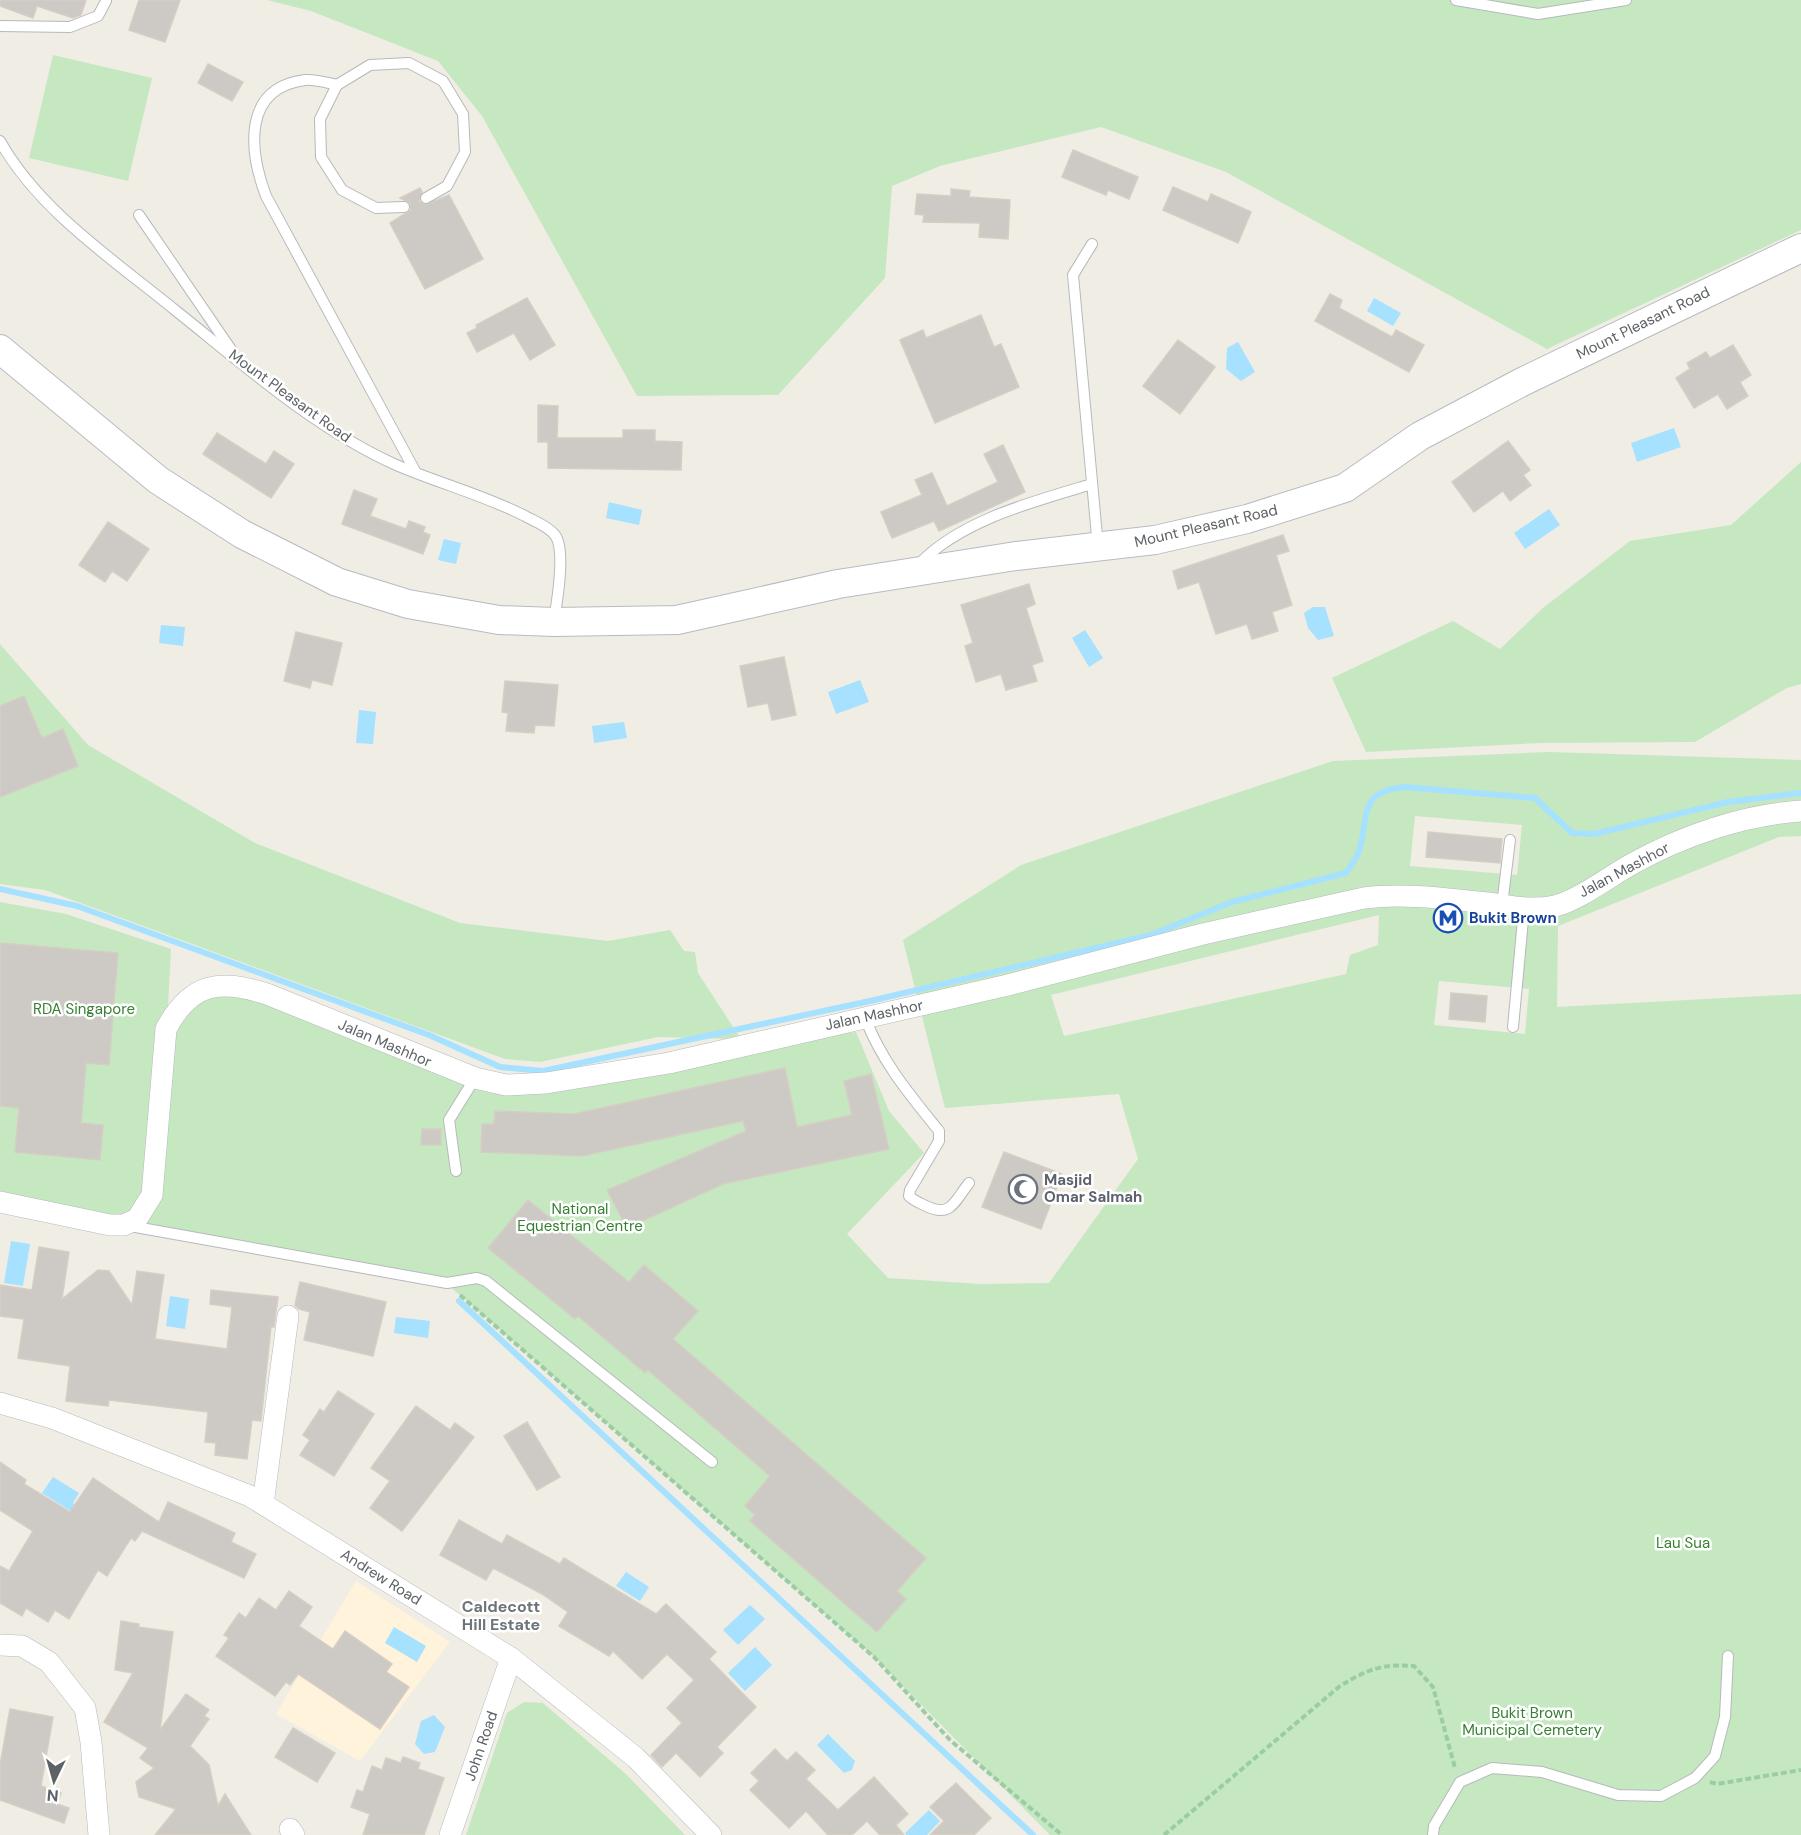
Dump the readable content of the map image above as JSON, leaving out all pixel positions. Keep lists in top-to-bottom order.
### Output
{
  "streets": {
    "street": [
      "Mount Pleasant Road",
      "Jalan Mashhor",
      "Andrew Road",
      "John Road"
    ]
  },
  "crossings": [
    ["Andrew Road", "John Road"]
  ],
  "districts": ["Caldecott Hill Estate"],
  "parks": [
    "RDA Singapore",
    "National Equestrian Centre",
    "Lau Sua",
    "Bukit Brown Municipal Cemetery"
  ],
  "places": {
    "metro station": ["Bukit Brown"],
    "mosque": ["Masjid Omar Salmah"]
  },
  "north": "bottom"
}
